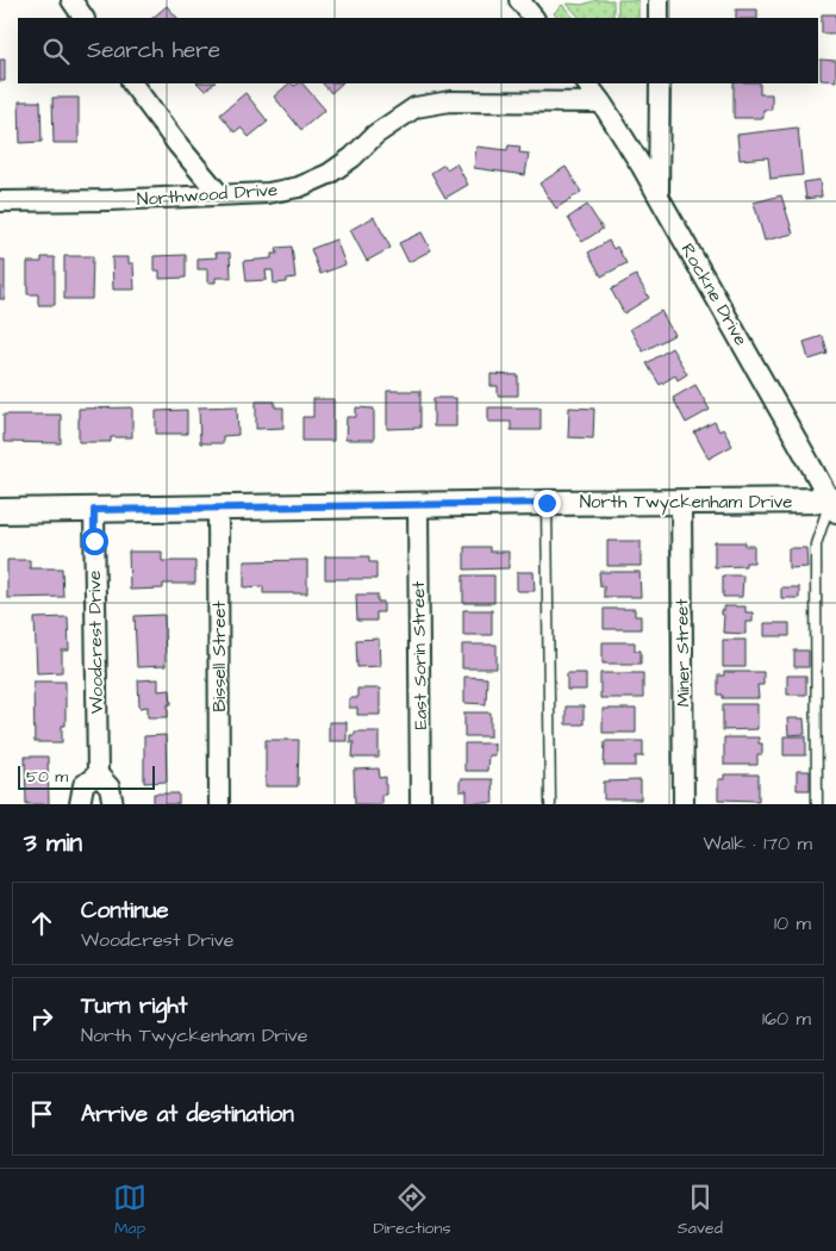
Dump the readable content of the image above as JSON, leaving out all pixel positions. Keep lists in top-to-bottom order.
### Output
{
  "streets": {
    "street": [
      "Northwood Drive",
      "Rockne Drive",
      "North Twyckenham Drive",
      "Woodcrest Drive",
      "Miner Street",
      "East Sorin Street",
      "Bissell Street"
    ]
  },
  "crossings": [
    ["Northwood Drive", "Rockne Drive"],
    ["Rockne Drive", "North Twyckenham Drive"],
    ["North Twyckenham Drive", "Woodcrest Drive"],
    ["North Twyckenham Drive", "Miner Street"],
    ["North Twyckenham Drive", "East Sorin Street"],
    ["North Twyckenham Drive", "Bissell Street"]
  ],
  "scale_bar": "50 m",
  "page": {
    "search": "Search here",
    "scale": "50 m",
    "heading": ["3 min", "Walk · 170 m"],
    "list": [
      ["Continue", "Woodcrest Drive", "10 m"],
      ["Turn right", "North Twyckenham Drive", "160 m"],
      "Arrive at destination"
    ],
    "nav": ["Map", "Directions", "Saved"]
  }
}
